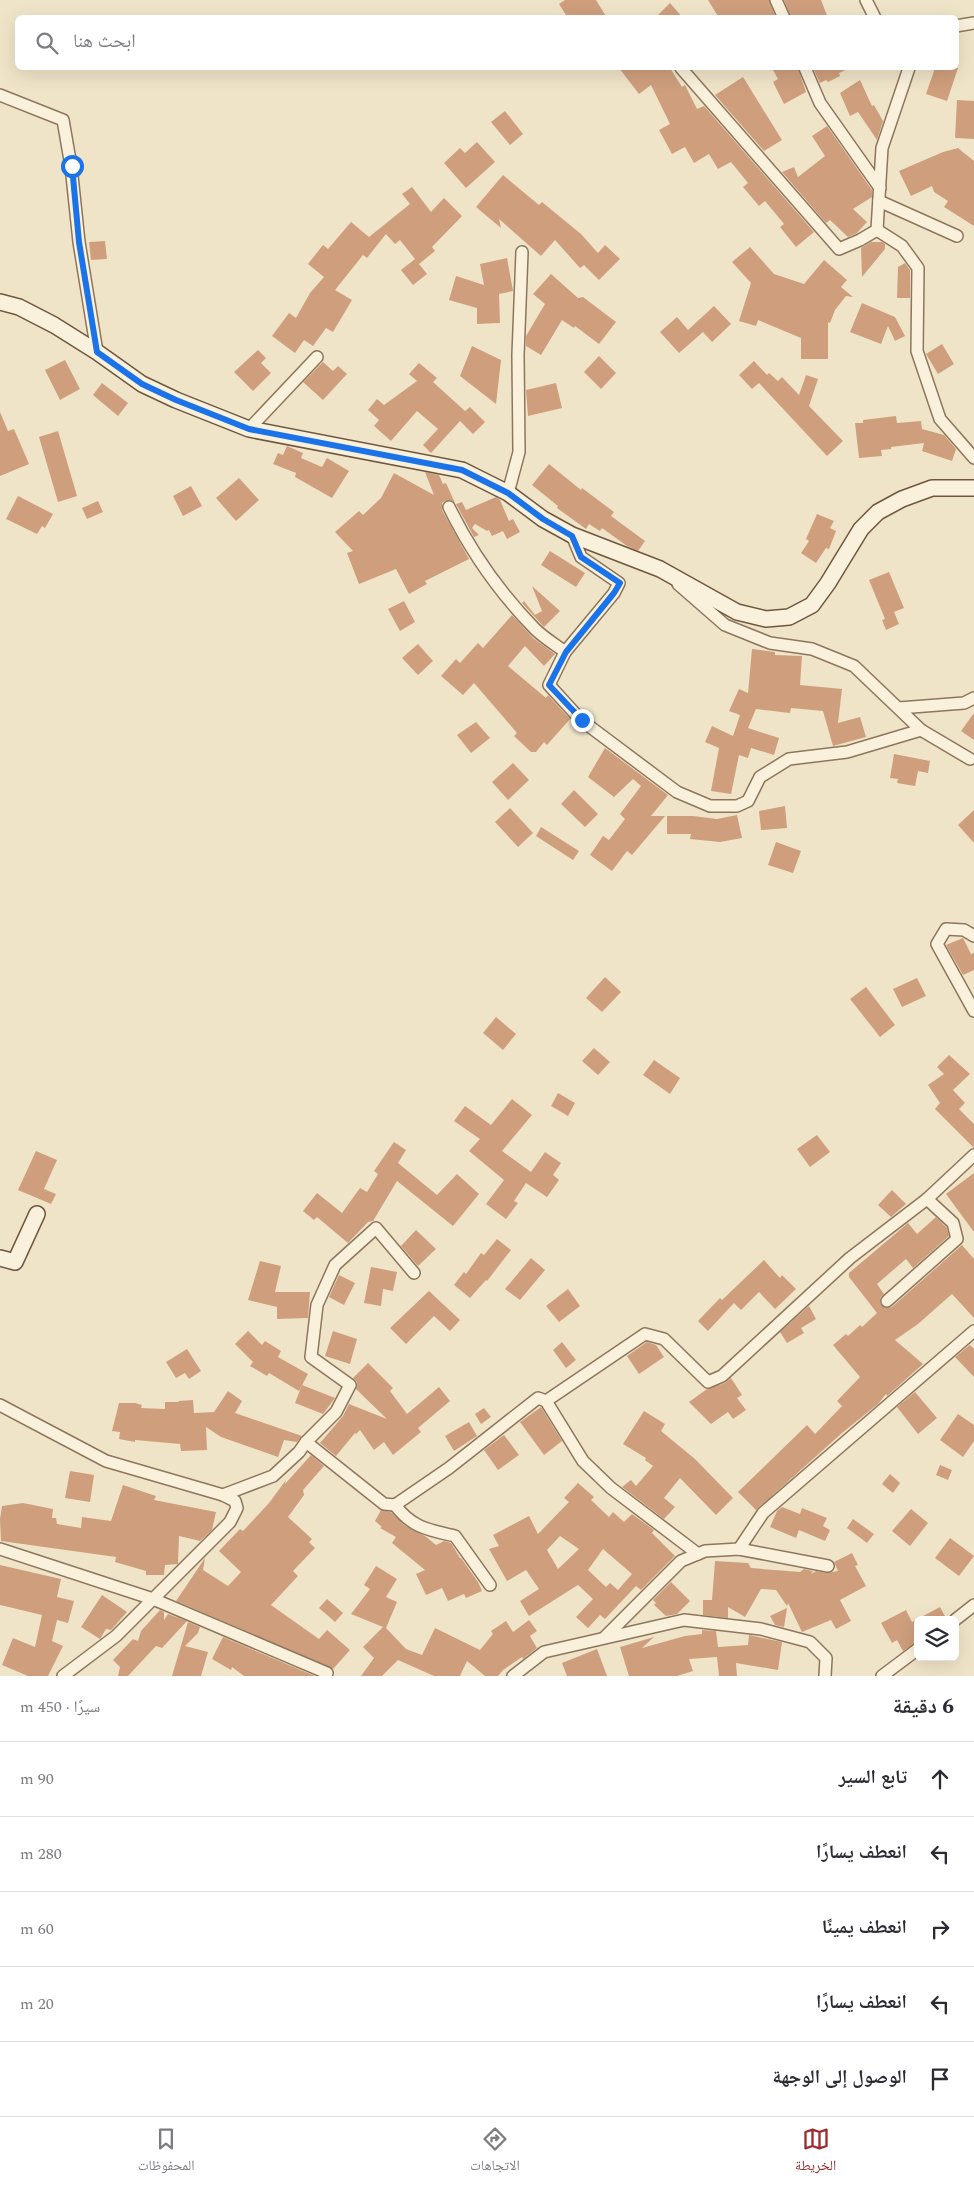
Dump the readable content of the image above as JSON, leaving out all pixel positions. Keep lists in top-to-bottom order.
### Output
{
  "page": {
    "search": "ابحث هنا",
    "heading": ["6 دقيقة", "سيرًا · 450 m"],
    "list": [
      ["تابع السير", "90 m"],
      ["انعطف يسارًا", "280 m"],
      ["انعطف يمينًا", "60 m"],
      ["انعطف يسارًا", "20 m"],
      "الوصول إلى الوجهة"
    ],
    "nav": ["الخريطة", "الاتجاهات", "المحفوظات"]
  }
}
